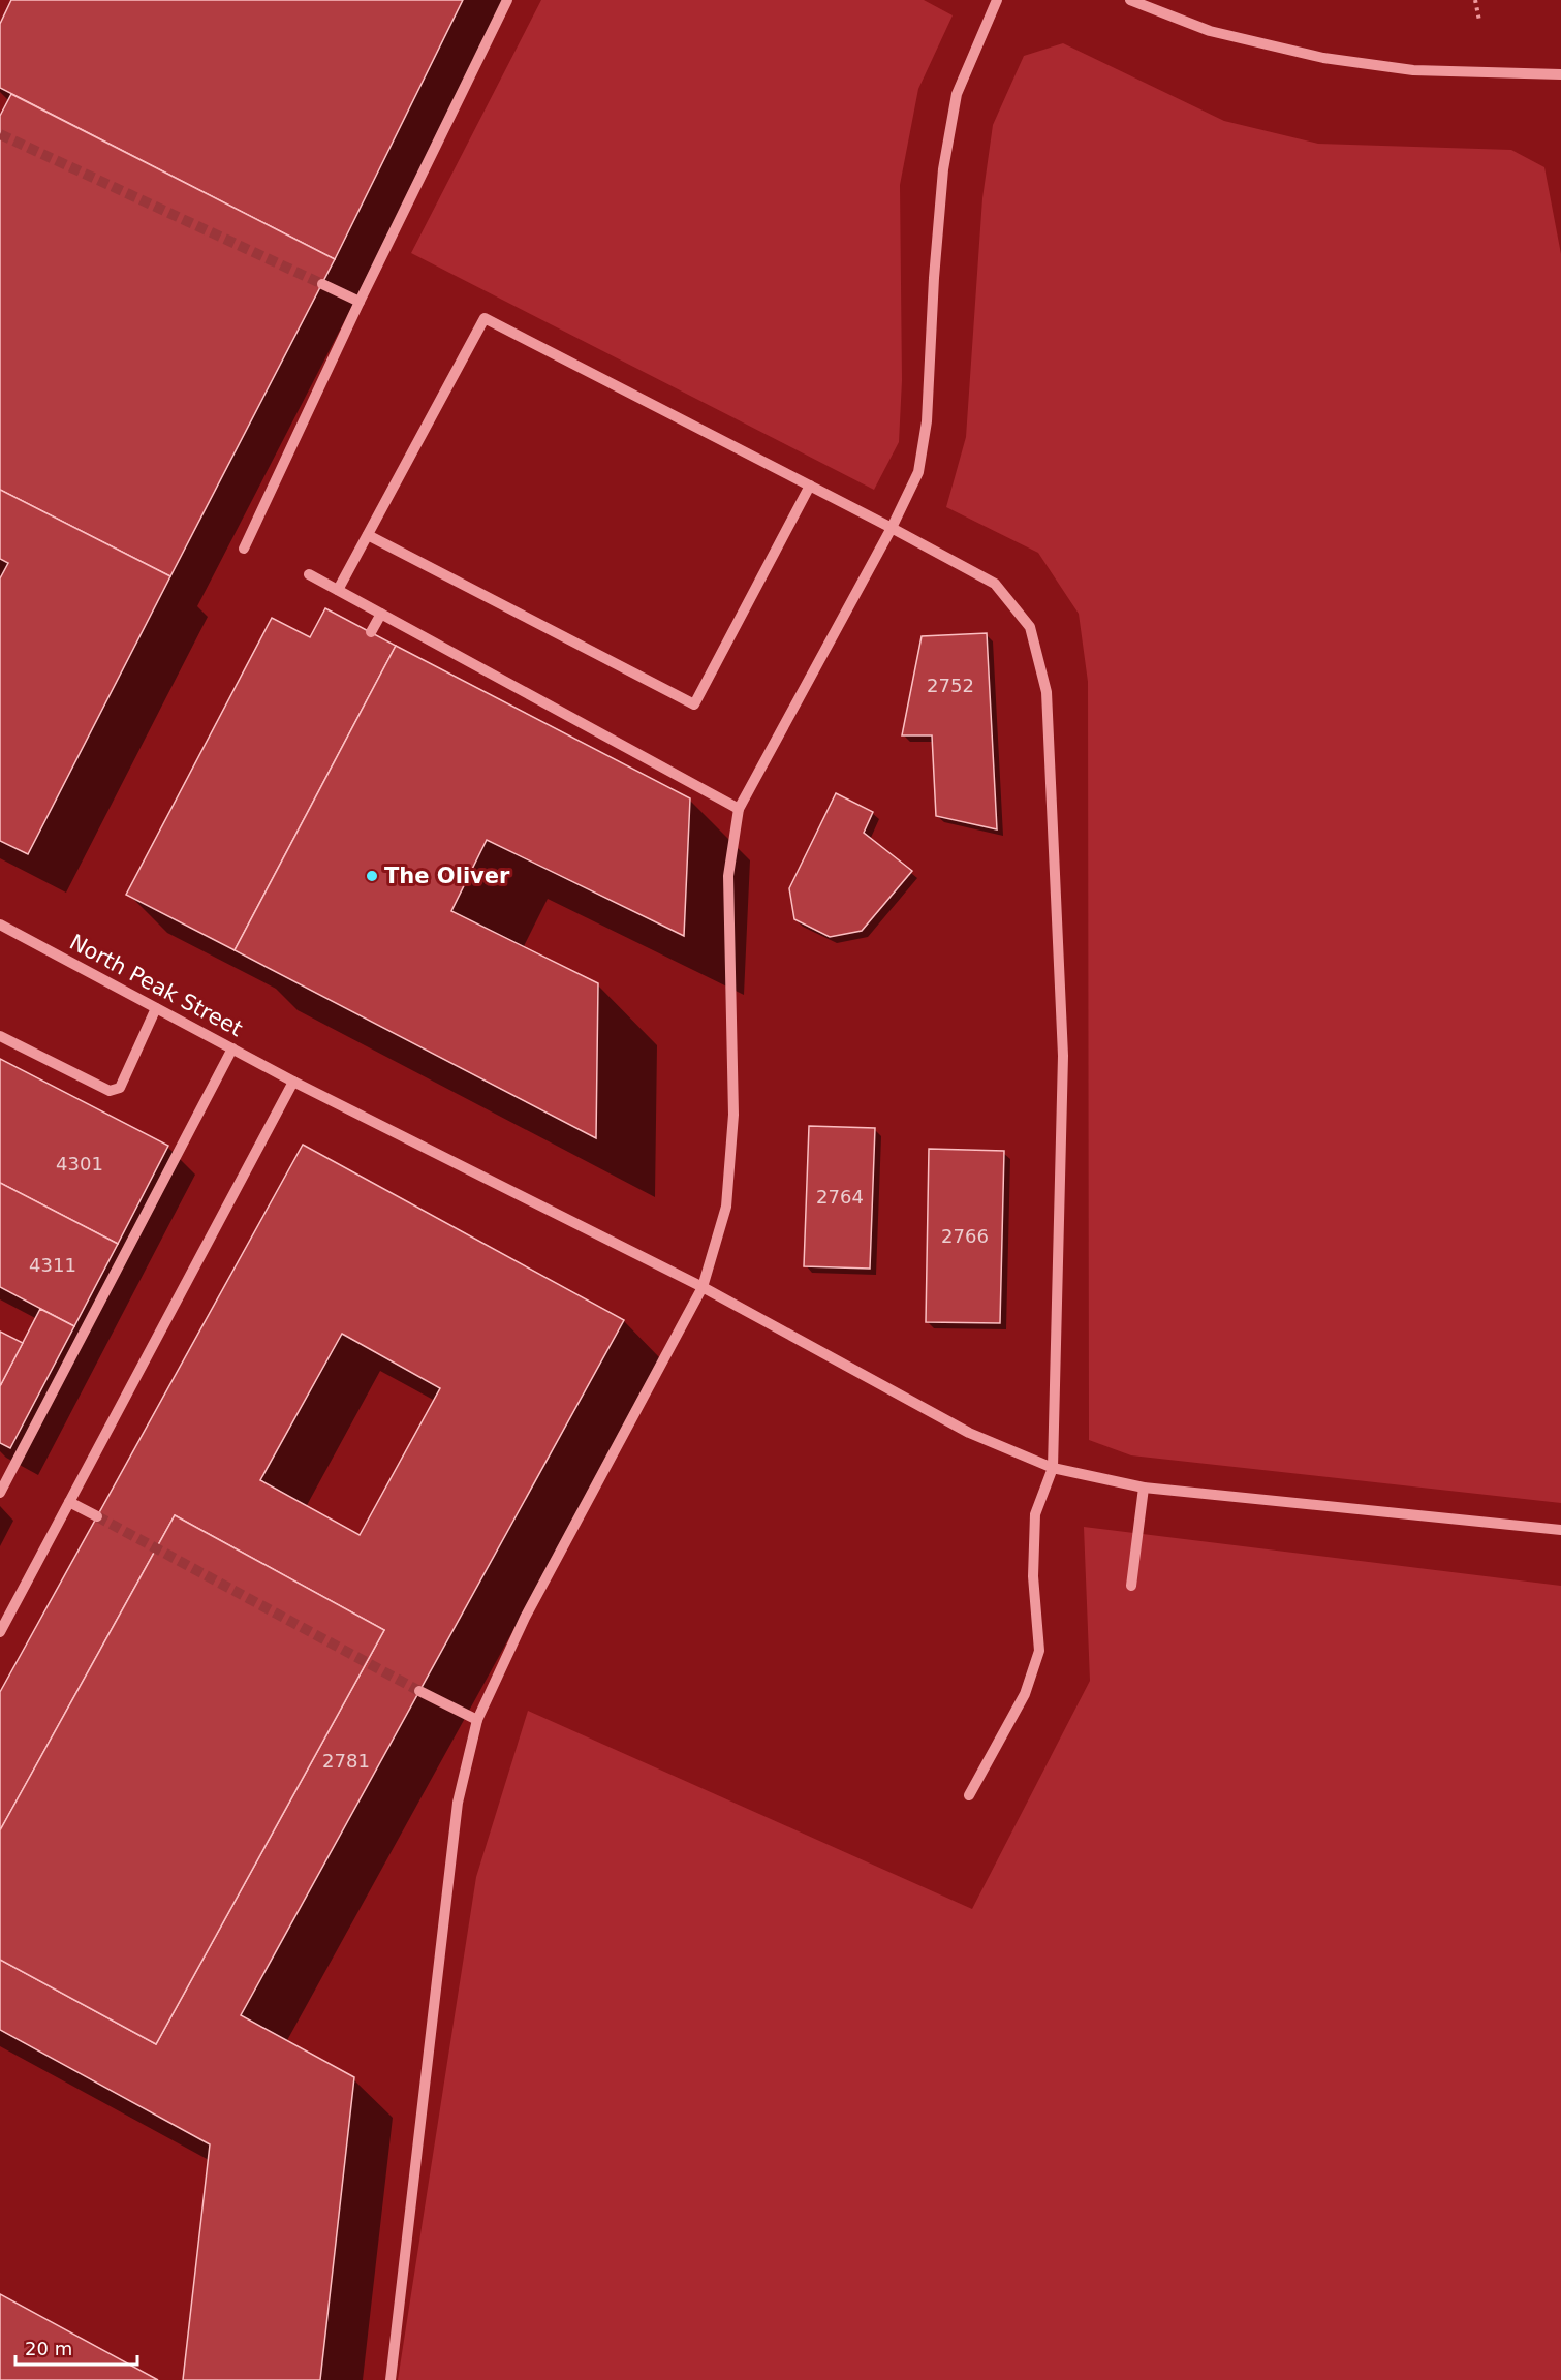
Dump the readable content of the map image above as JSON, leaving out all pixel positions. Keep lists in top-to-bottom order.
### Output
{
  "streets": {
    "street": ["North Peak Street"]
  },
  "places": ["The Oliver"],
  "house_numbers": [
    "2752",
    "4301",
    "2764",
    "2766",
    "4311",
    "2781"
  ],
  "scale_bar": "20 m"
}
